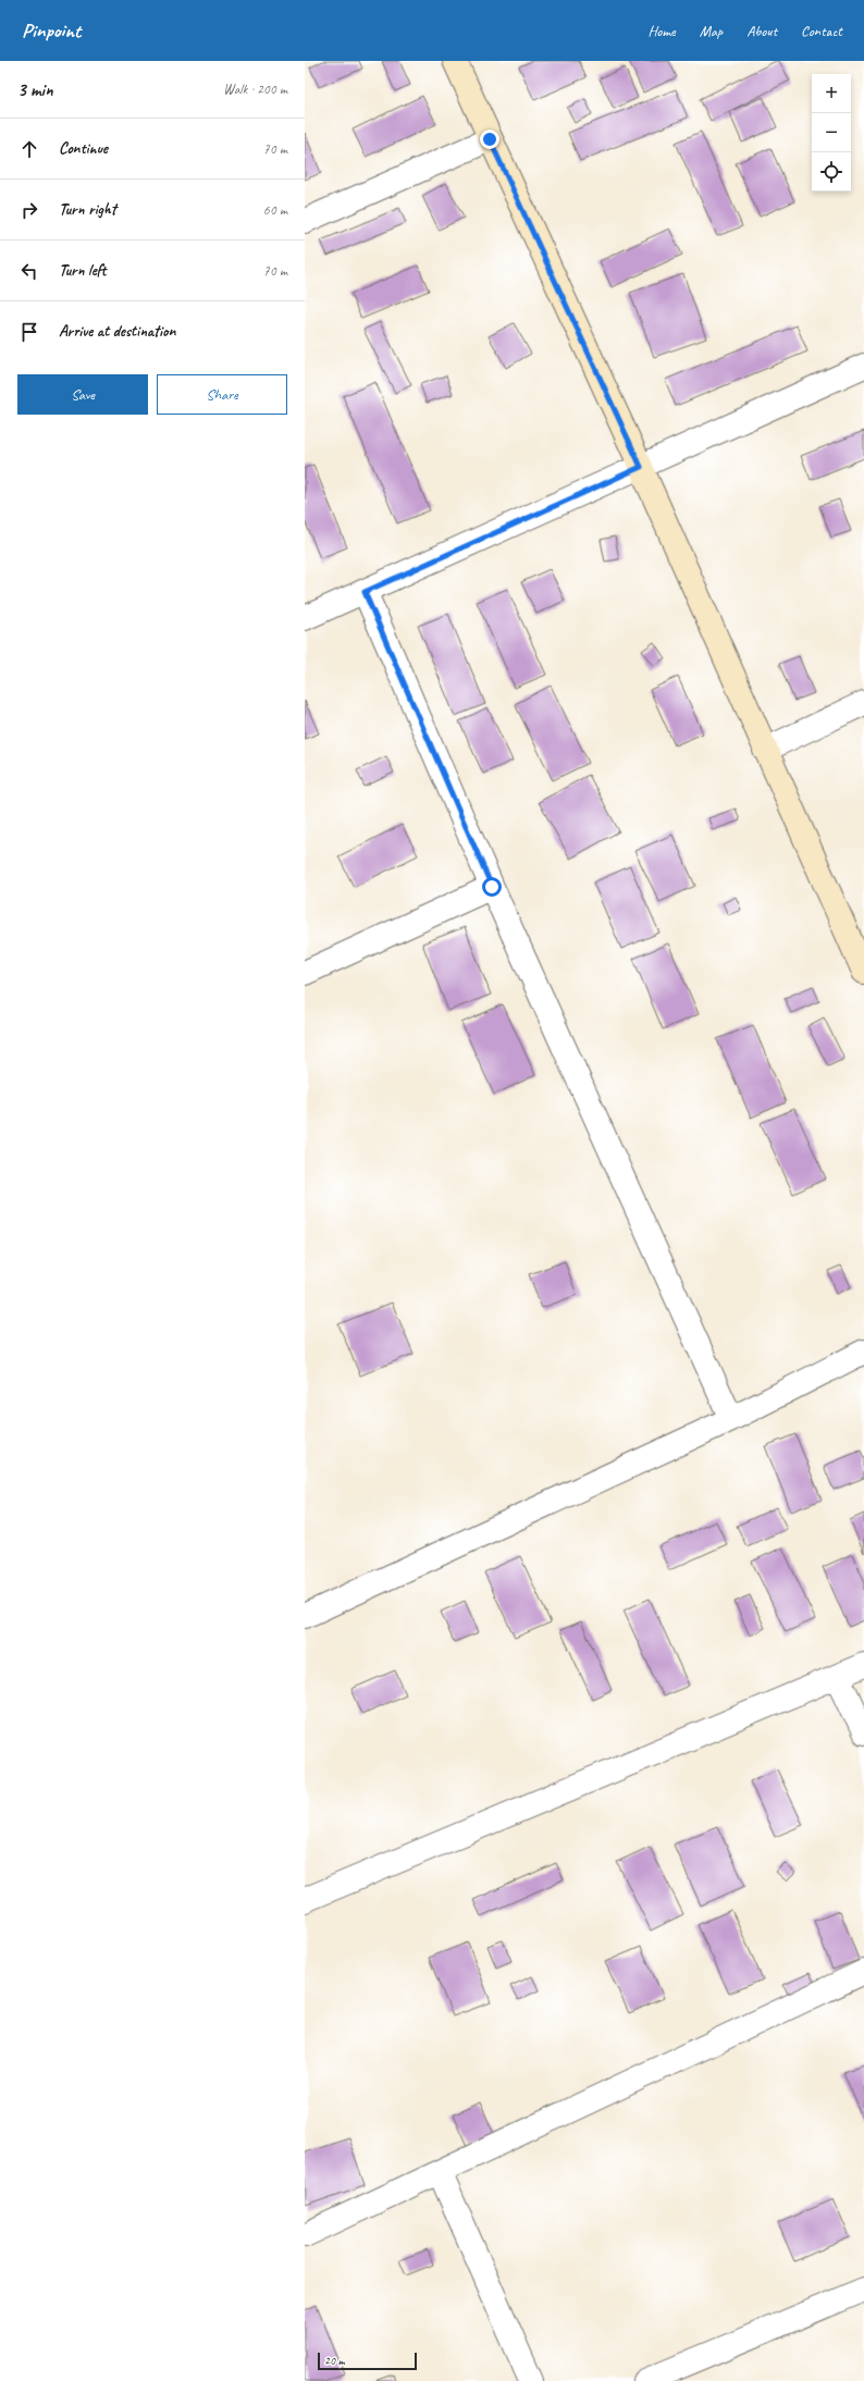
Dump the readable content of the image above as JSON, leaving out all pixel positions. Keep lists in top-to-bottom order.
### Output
{
  "scale_bar": "20 m",
  "page": {
    "header": "Pinpoint",
    "nav": [
      "Home",
      "Map",
      "About",
      "Contact"
    ],
    "heading": ["3 min", "Walk · 200 m"],
    "map_buttons": ["+", "−"],
    "list": [
      ["Continue", "70 m"],
      ["Turn right", "60 m"],
      ["Turn left", "70 m"],
      "Arrive at destination"
    ],
    "buttons": ["Save", "Share"],
    "scale": "20 m"
  }
}
